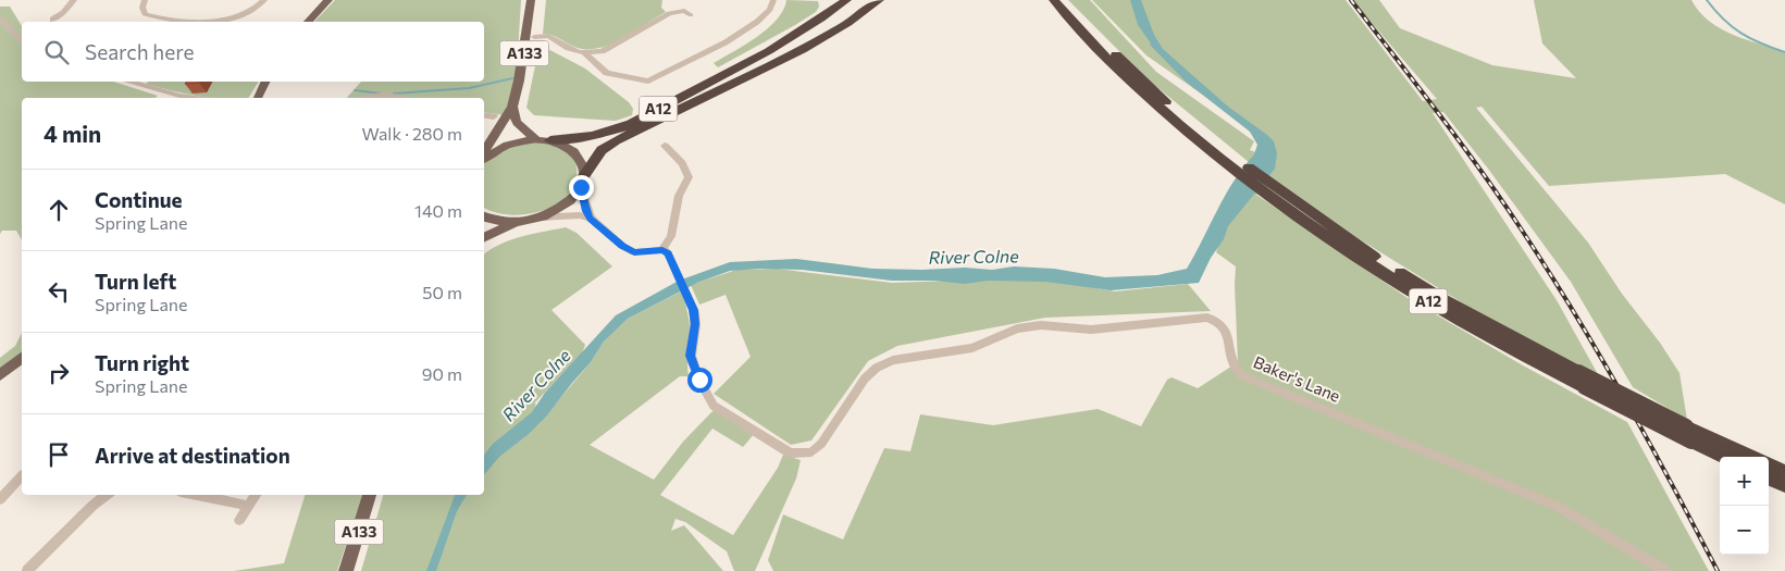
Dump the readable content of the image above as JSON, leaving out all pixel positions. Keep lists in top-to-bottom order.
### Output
{
  "streets": {
    "highway": ["A12"],
    "main road": ["A133"],
    "street": ["Baker's Lane"]
  },
  "water": ["River Colne"],
  "page": {
    "search": "Search here",
    "heading": ["4 min", "Walk · 280 m"],
    "list": [
      ["Continue", "Spring Lane", "140 m"],
      ["Turn left", "Spring Lane", "50 m"],
      ["Turn right", "Spring Lane", "90 m"],
      "Arrive at destination"
    ],
    "map_buttons": ["+", "−"]
  }
}
